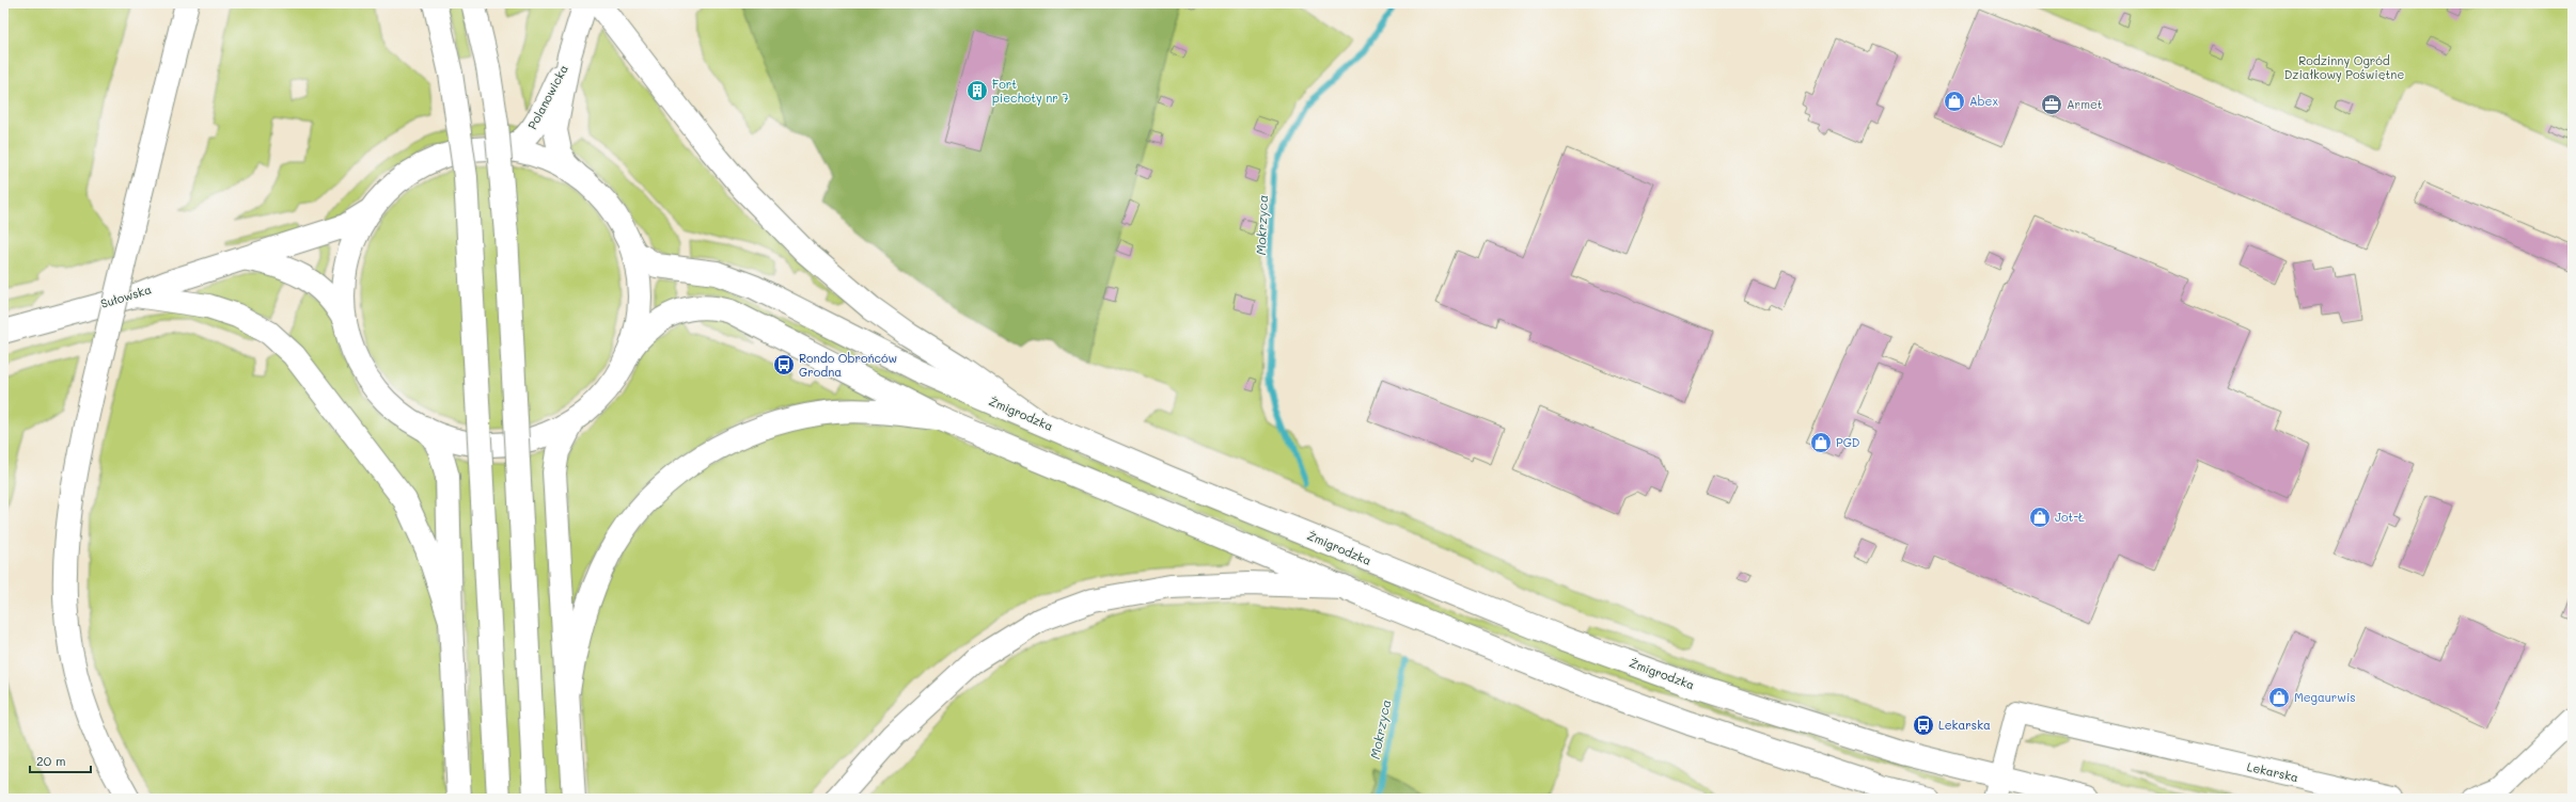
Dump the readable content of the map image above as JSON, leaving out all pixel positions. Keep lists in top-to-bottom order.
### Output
{
  "streets": {
    "main road": ["Polanowicka", "Sułowska", "Żmigrodzka"],
    "street": ["Lekarska"]
  },
  "crossings": [
    ["Żmigrodzka", "Lekarska"]
  ],
  "water": ["Mokrzyca"],
  "parks": ["Rodzinny Ogród Działkowy Poświętne"],
  "places": {
    "building": ["Fort piechoty nr 7"],
    "shop": [
      "Abex",
      "PGD",
      "Jot-Ł",
      "Megaurwis"
    ],
    "office": ["Armet"],
    "bus stop": ["Rondo Obrońców Grodna", "Lekarska"]
  },
  "scale_bar": "20 m"
}
